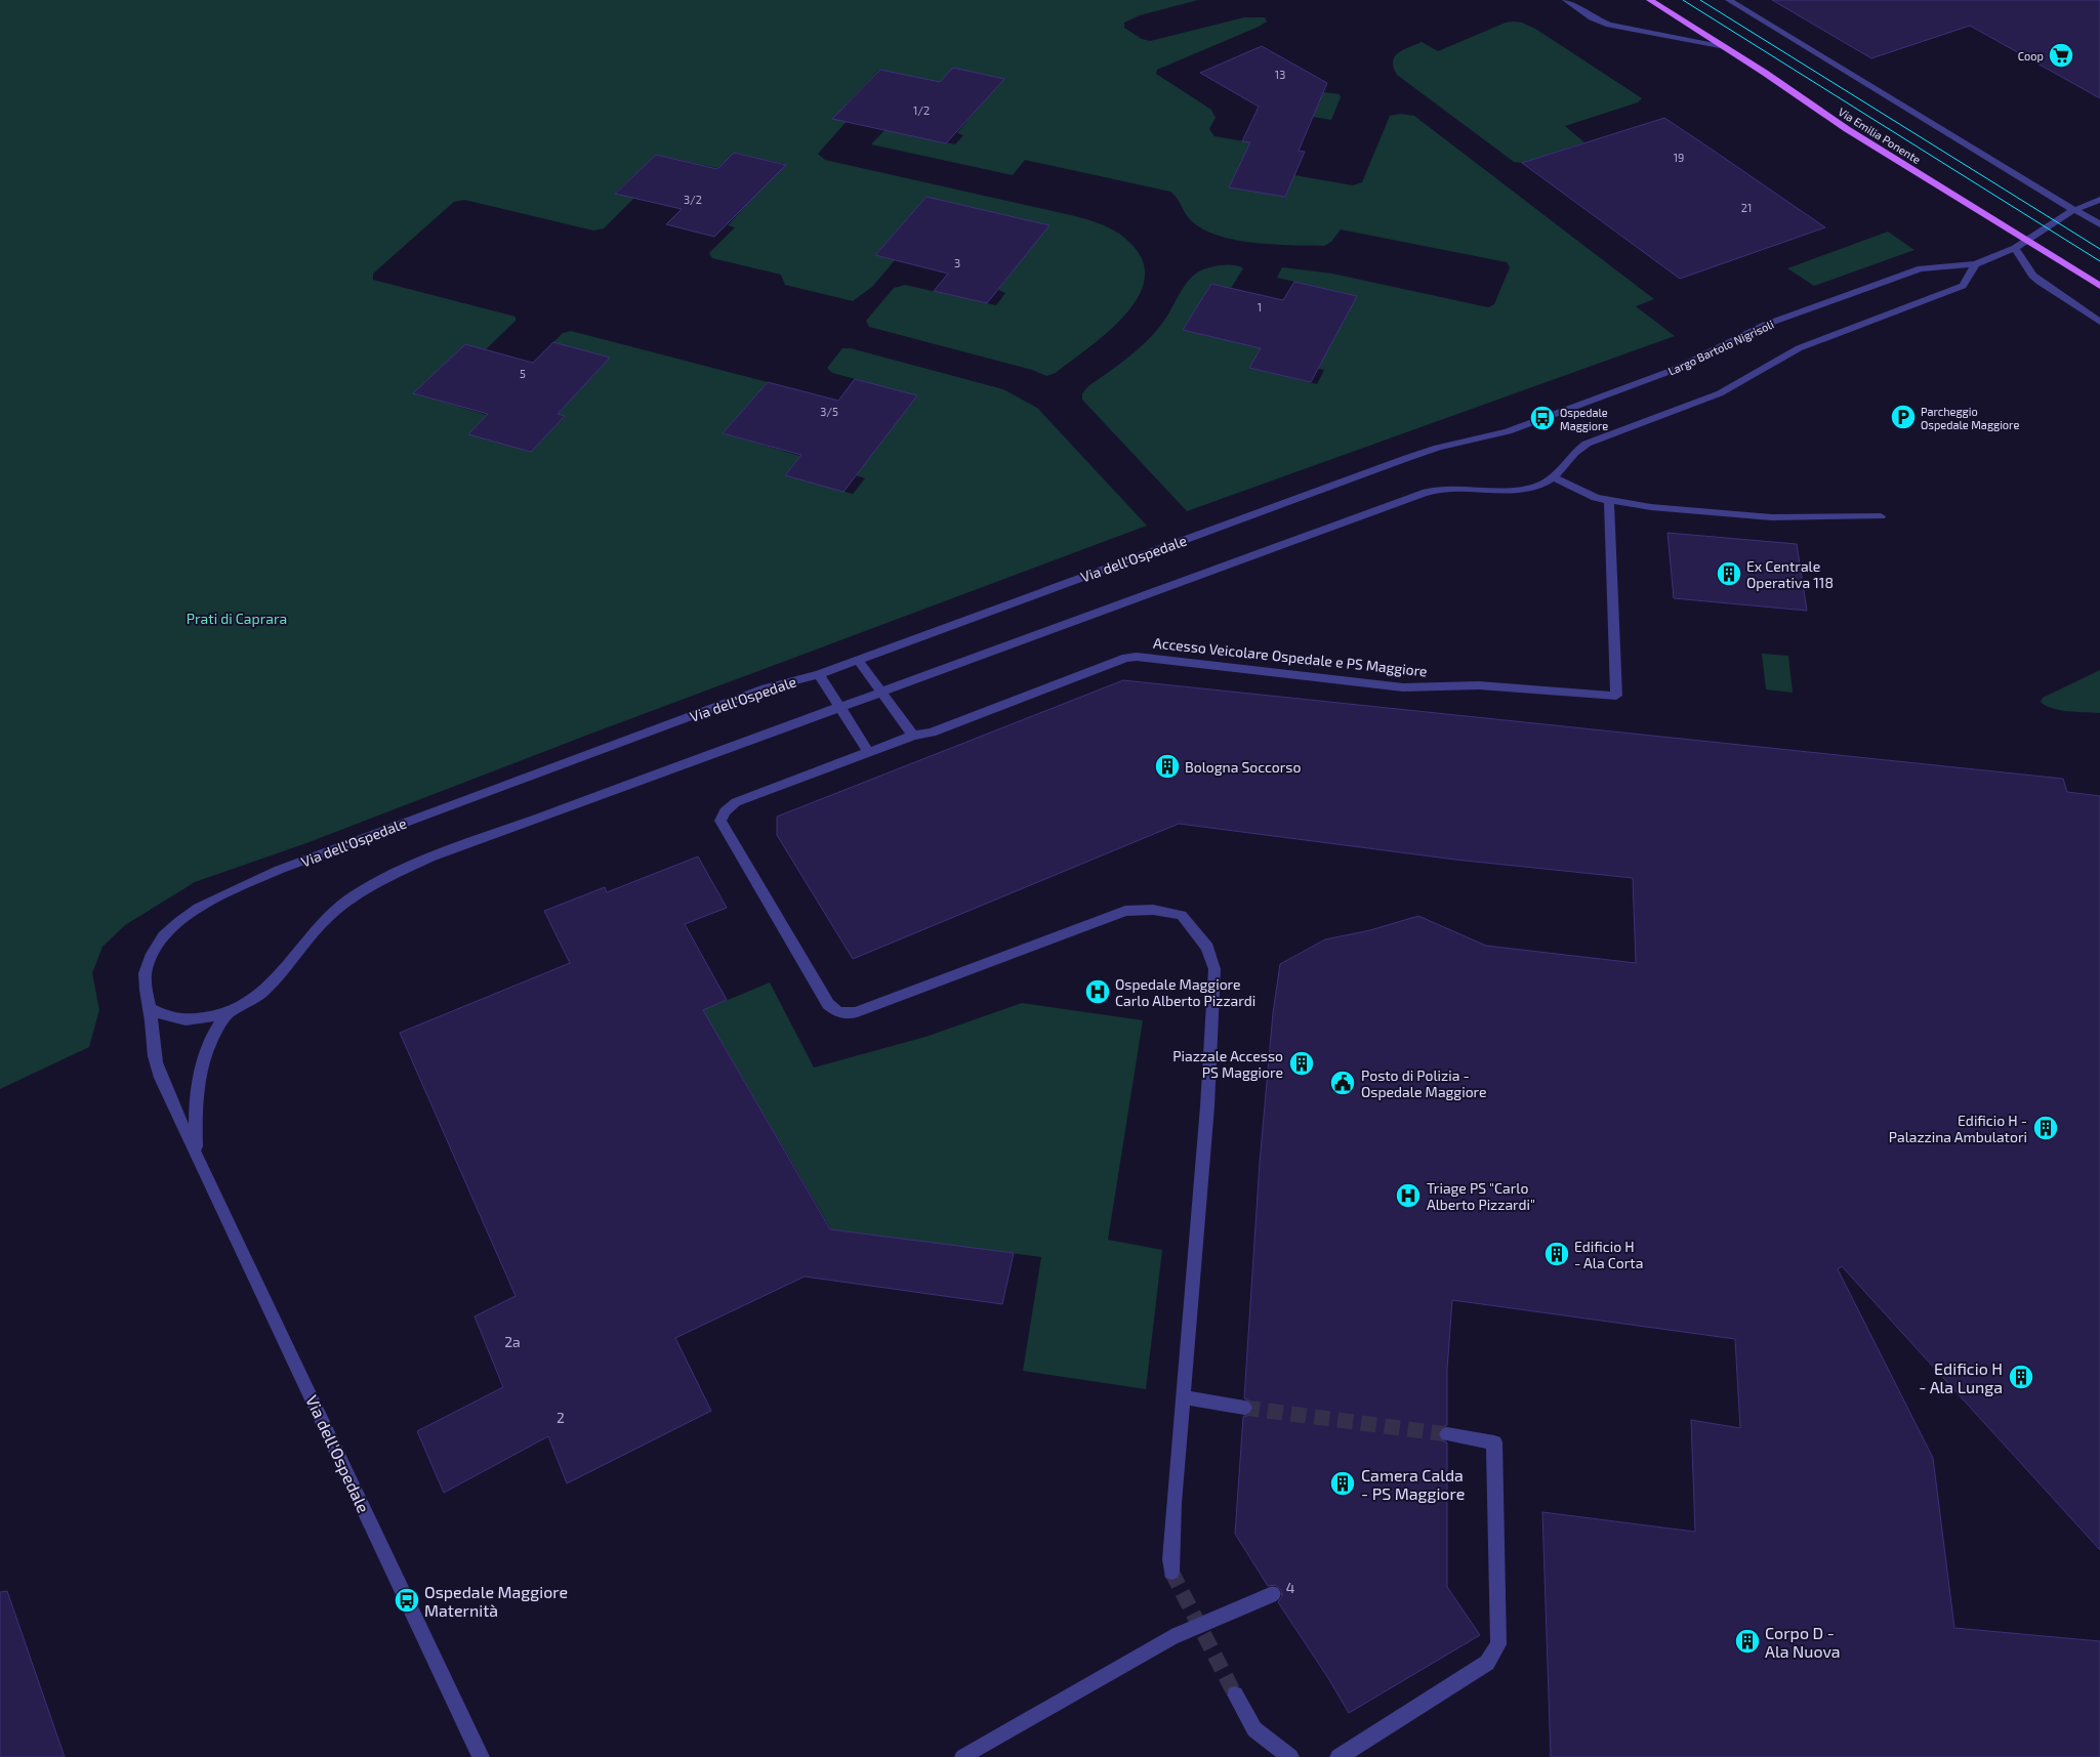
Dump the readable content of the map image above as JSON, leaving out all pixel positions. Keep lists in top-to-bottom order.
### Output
{
  "streets": {
    "main road": ["Via Emilia Ponente"],
    "street": ["Largo Bartolo Nigrisoli", "Via dell'Ospedale", "Accesso Veicolare Ospedale e PS Maggiore"]
  },
  "crossings": [
    ["Via Emilia Ponente", "Largo Bartolo Nigrisoli"],
    ["Largo Bartolo Nigrisoli", "Via dell'Ospedale"]
  ],
  "parks": ["Prati di Caprara"],
  "places": {
    "supermarket": ["Coop"],
    "parking": ["Parcheggio Ospedale Maggiore"],
    "bus stop": ["Ospedale Maggiore", "Ospedale Maggiore Maternità"],
    "building": [
      "Ex Centrale Operativa 118",
      "Bologna Soccorso",
      "Piazzale Accesso PS Maggiore",
      "Edificio H - Palazzina Ambulatori",
      "Edificio H - Ala Corta",
      "Edificio H - Ala Lunga",
      "Camera Calda - PS Maggiore",
      "Corpo D - Ala Nuova"
    ],
    "hospital": ["Ospedale Maggiore Carlo Alberto Pizzardi", "Triage PS \"Carlo Alberto Pizzardi\""],
    "public building": ["Posto di Polizia - Ospedale Maggiore"]
  },
  "house_numbers": [
    "13",
    "1/2",
    "19",
    "3/2",
    "21",
    "3",
    "1",
    "5",
    "3/5",
    "2a",
    "2",
    "4"
  ]
}
